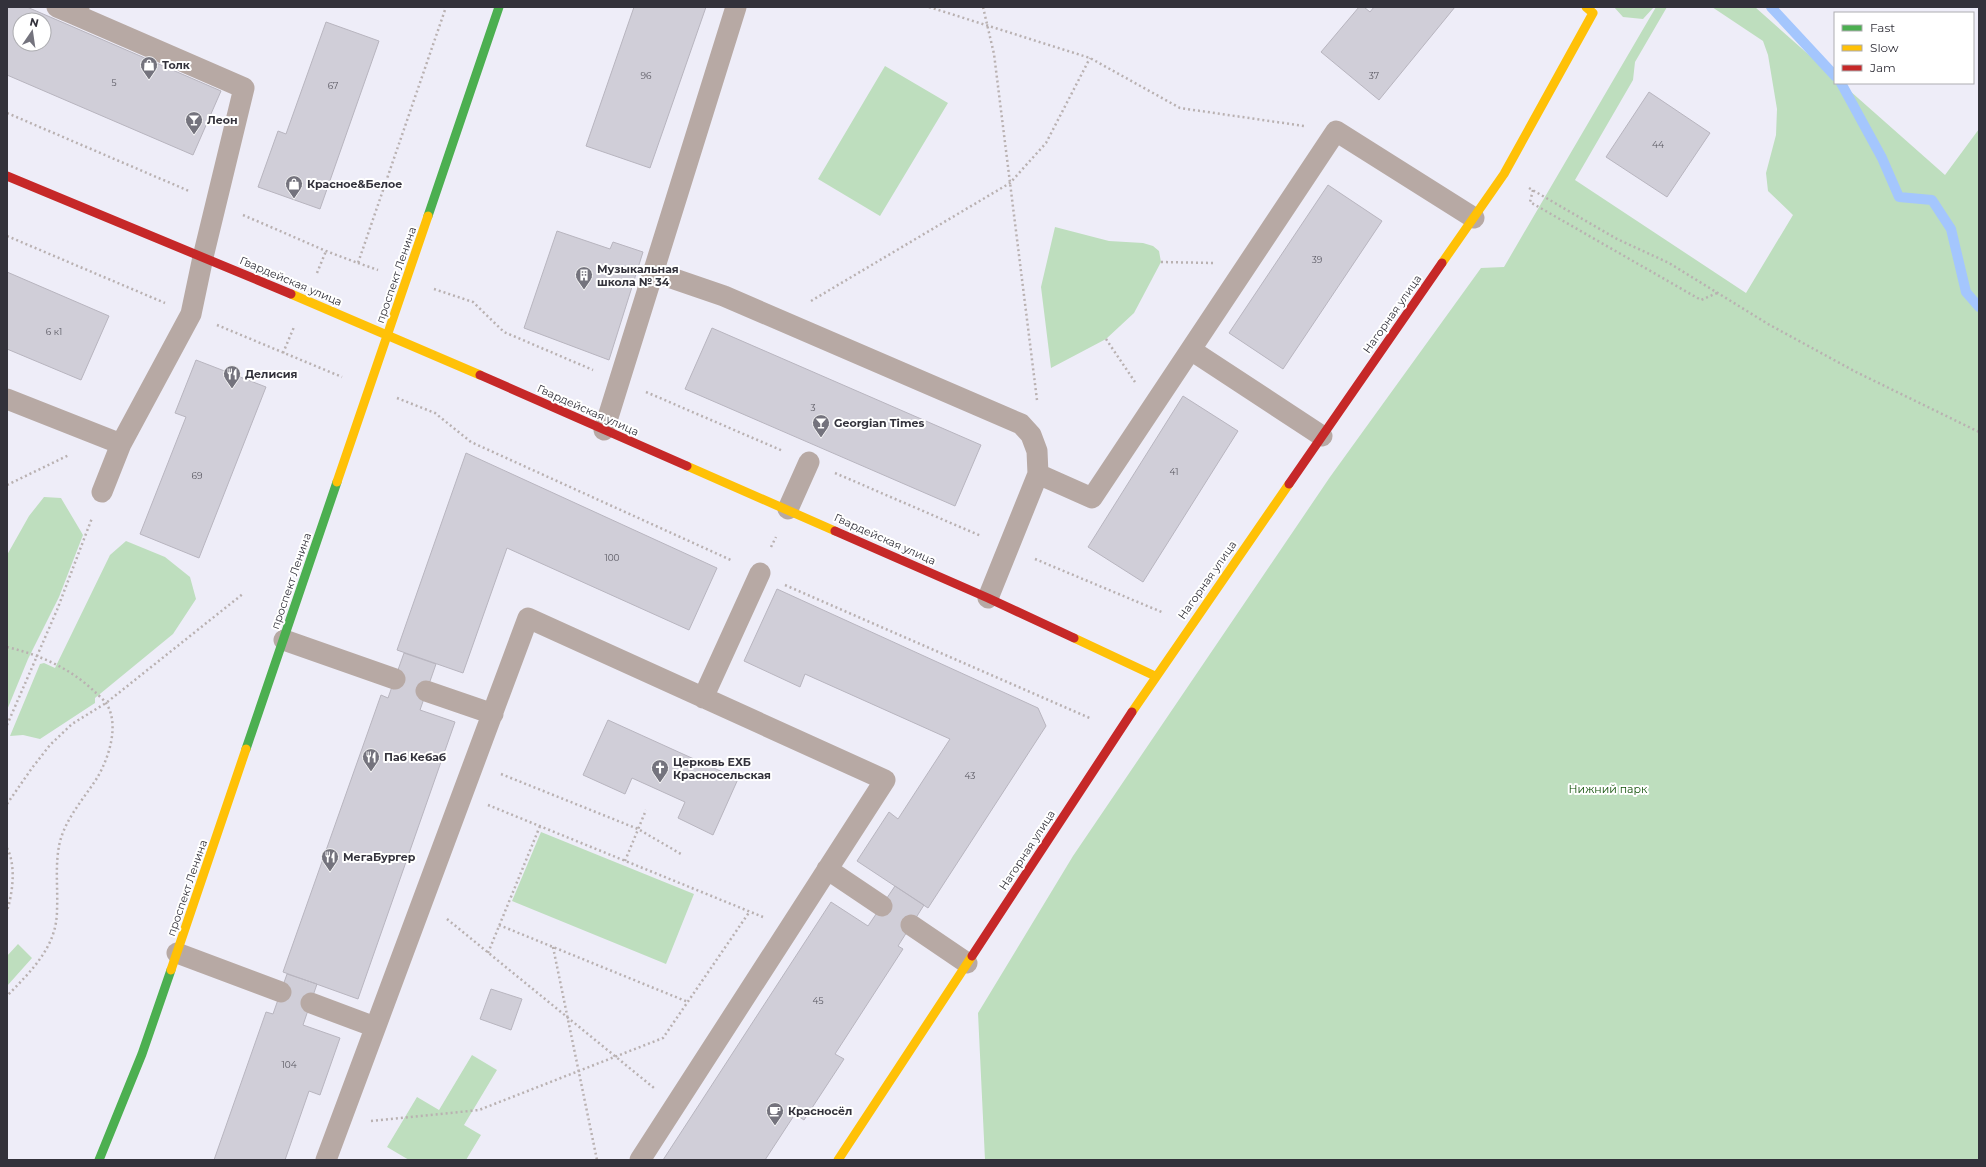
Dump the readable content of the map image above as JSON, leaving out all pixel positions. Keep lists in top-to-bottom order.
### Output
{
  "streets": {
    "street": ["проспект Ленина", "Гвардейская улица", "Нагорная улица"]
  },
  "crossings": [
    ["проспект Ленина", "Гвардейская улица"],
    ["Гвардейская улица", "Нагорная улица"]
  ],
  "parks": ["Нижний парк"],
  "places": {
    "shop": ["Толк", "Красное&Белое"],
    "bar": ["Леон", "Georgian Times"],
    "building": ["Музыкальная школа № 34"],
    "restaurant": ["Делисия", "Паб Кебаб", "МегаБургер"],
    "church": ["Церковь ЕХБ Красносельская"],
    "cafe": ["Красносёл"]
  },
  "house_numbers": [
    "96",
    "37",
    "5",
    "67",
    "44",
    "39",
    "6 к1",
    "3",
    "41",
    "69",
    "100",
    "43",
    "45",
    "104"
  ],
  "legend": ["Fast", "Slow", "Jam"],
  "north": "top"
}
